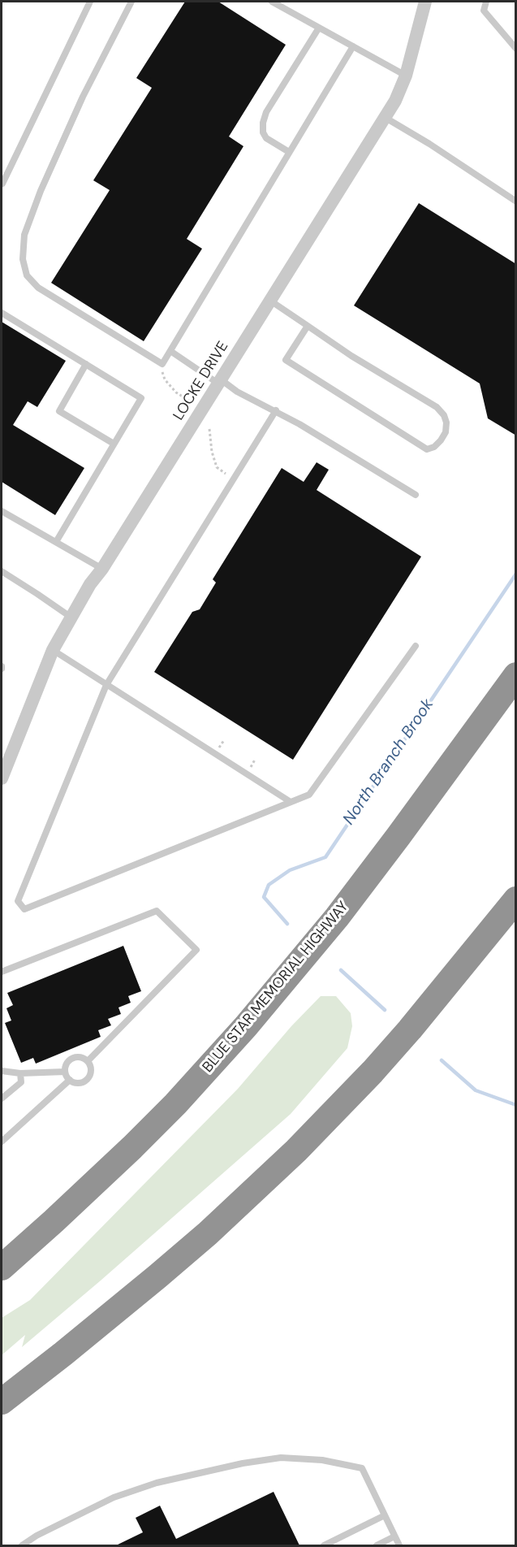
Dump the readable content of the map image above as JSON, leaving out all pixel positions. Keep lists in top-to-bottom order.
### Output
{
  "streets": {
    "highway": ["BLUE STAR MEMORIAL HIGHWAY"],
    "street": ["LOCKE DRIVE"]
  },
  "water": ["North Branch Brook"]
}
